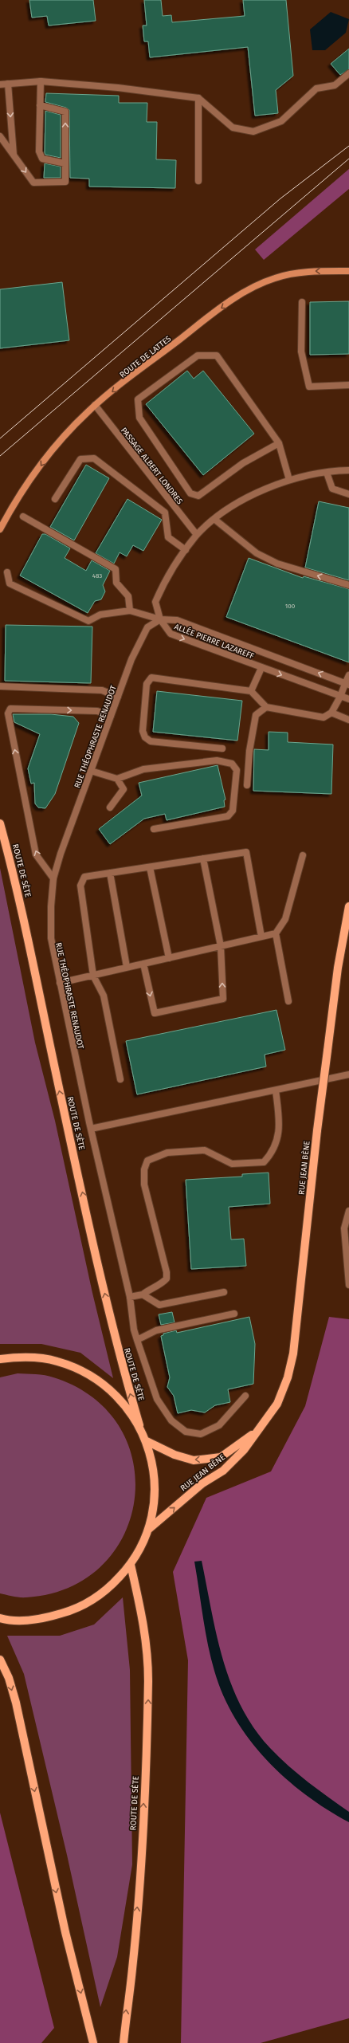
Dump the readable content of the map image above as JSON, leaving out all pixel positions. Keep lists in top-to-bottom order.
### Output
{
  "streets": {
    "main road": ["ROUTE DE SÈTE", "RUE JEAN BÈNE"],
    "street": [
      "ROUTE DE LATTES",
      "PASSAGE ALBERT LONDRES",
      "ALLÉE PIERRE LAZAREFF",
      "RUE THÉOPHRASTE RENAUDOT"
    ]
  },
  "crossings": [
    ["ROUTE DE LATTES", "PASSAGE ALBERT LONDRES"],
    ["ALLÉE PIERRE LAZAREFF", "RUE THÉOPHRASTE RENAUDOT"]
  ],
  "one_way": ["ROUTE DE LATTES", "ROUTE DE SÈTE"],
  "house_numbers": ["483", "100"]
}
